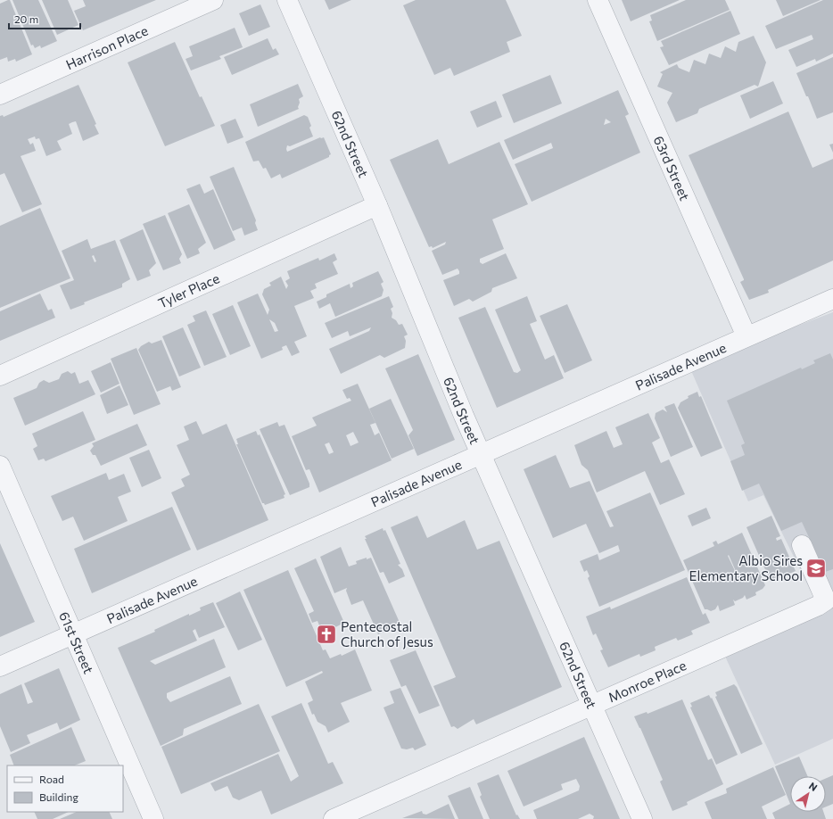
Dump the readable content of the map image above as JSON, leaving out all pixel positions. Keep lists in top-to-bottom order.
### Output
{
  "streets": {
    "street": [
      "Harrison Place",
      "62nd Street",
      "63rd Street",
      "Tyler Place",
      "Palisade Avenue",
      "61st Street",
      "Monroe Place"
    ]
  },
  "crossings": [
    ["62nd Street", "Tyler Place"],
    ["62nd Street", "Palisade Avenue"],
    ["62nd Street", "Monroe Place"],
    ["63rd Street", "Palisade Avenue"],
    ["Palisade Avenue", "61st Street"]
  ],
  "places": {
    "school or university": ["Albio Sires Elementary School"],
    "church": ["Pentecostal Church of Jesus"]
  },
  "legend": ["Road", "Building"],
  "scale_bar": "20 m",
  "north": "top right"
}
